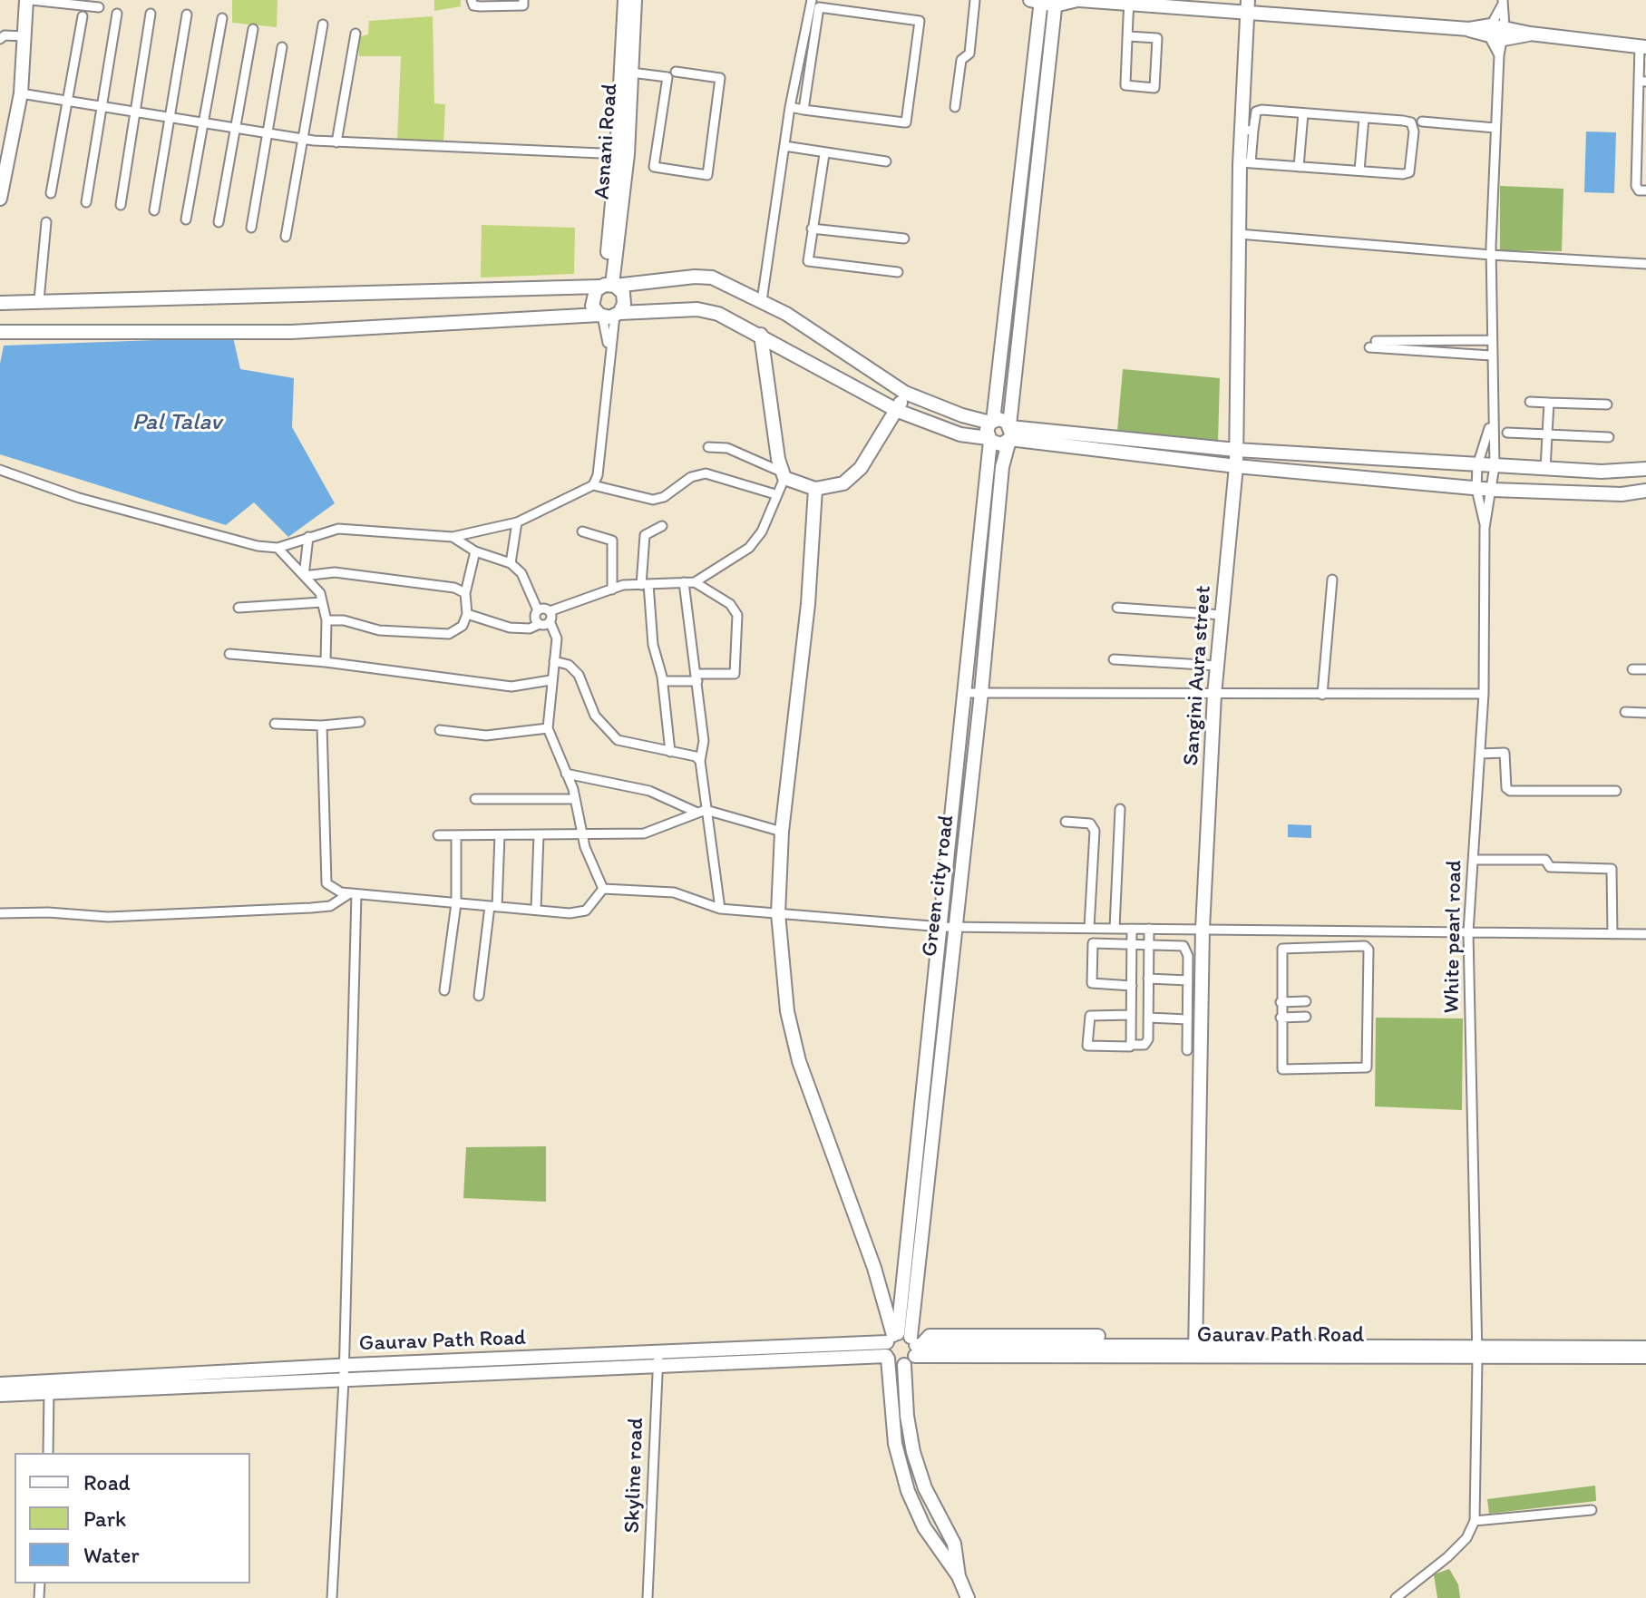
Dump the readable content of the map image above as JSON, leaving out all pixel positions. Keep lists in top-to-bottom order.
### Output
{
  "streets": {
    "street": [
      "Asnani Road",
      "Sangini Aura street",
      "Green city road",
      "White pearl road",
      "Gaurav Path Road",
      "Skyline road"
    ]
  },
  "crossings": [
    ["Sangini Aura street", "Gaurav Path Road"],
    ["Green city road", "Gaurav Path Road"],
    ["White pearl road", "Gaurav Path Road"],
    ["Gaurav Path Road", "Skyline road"]
  ],
  "water": ["Pal Talav"],
  "legend": ["Road", "Park", "Water"]
}
